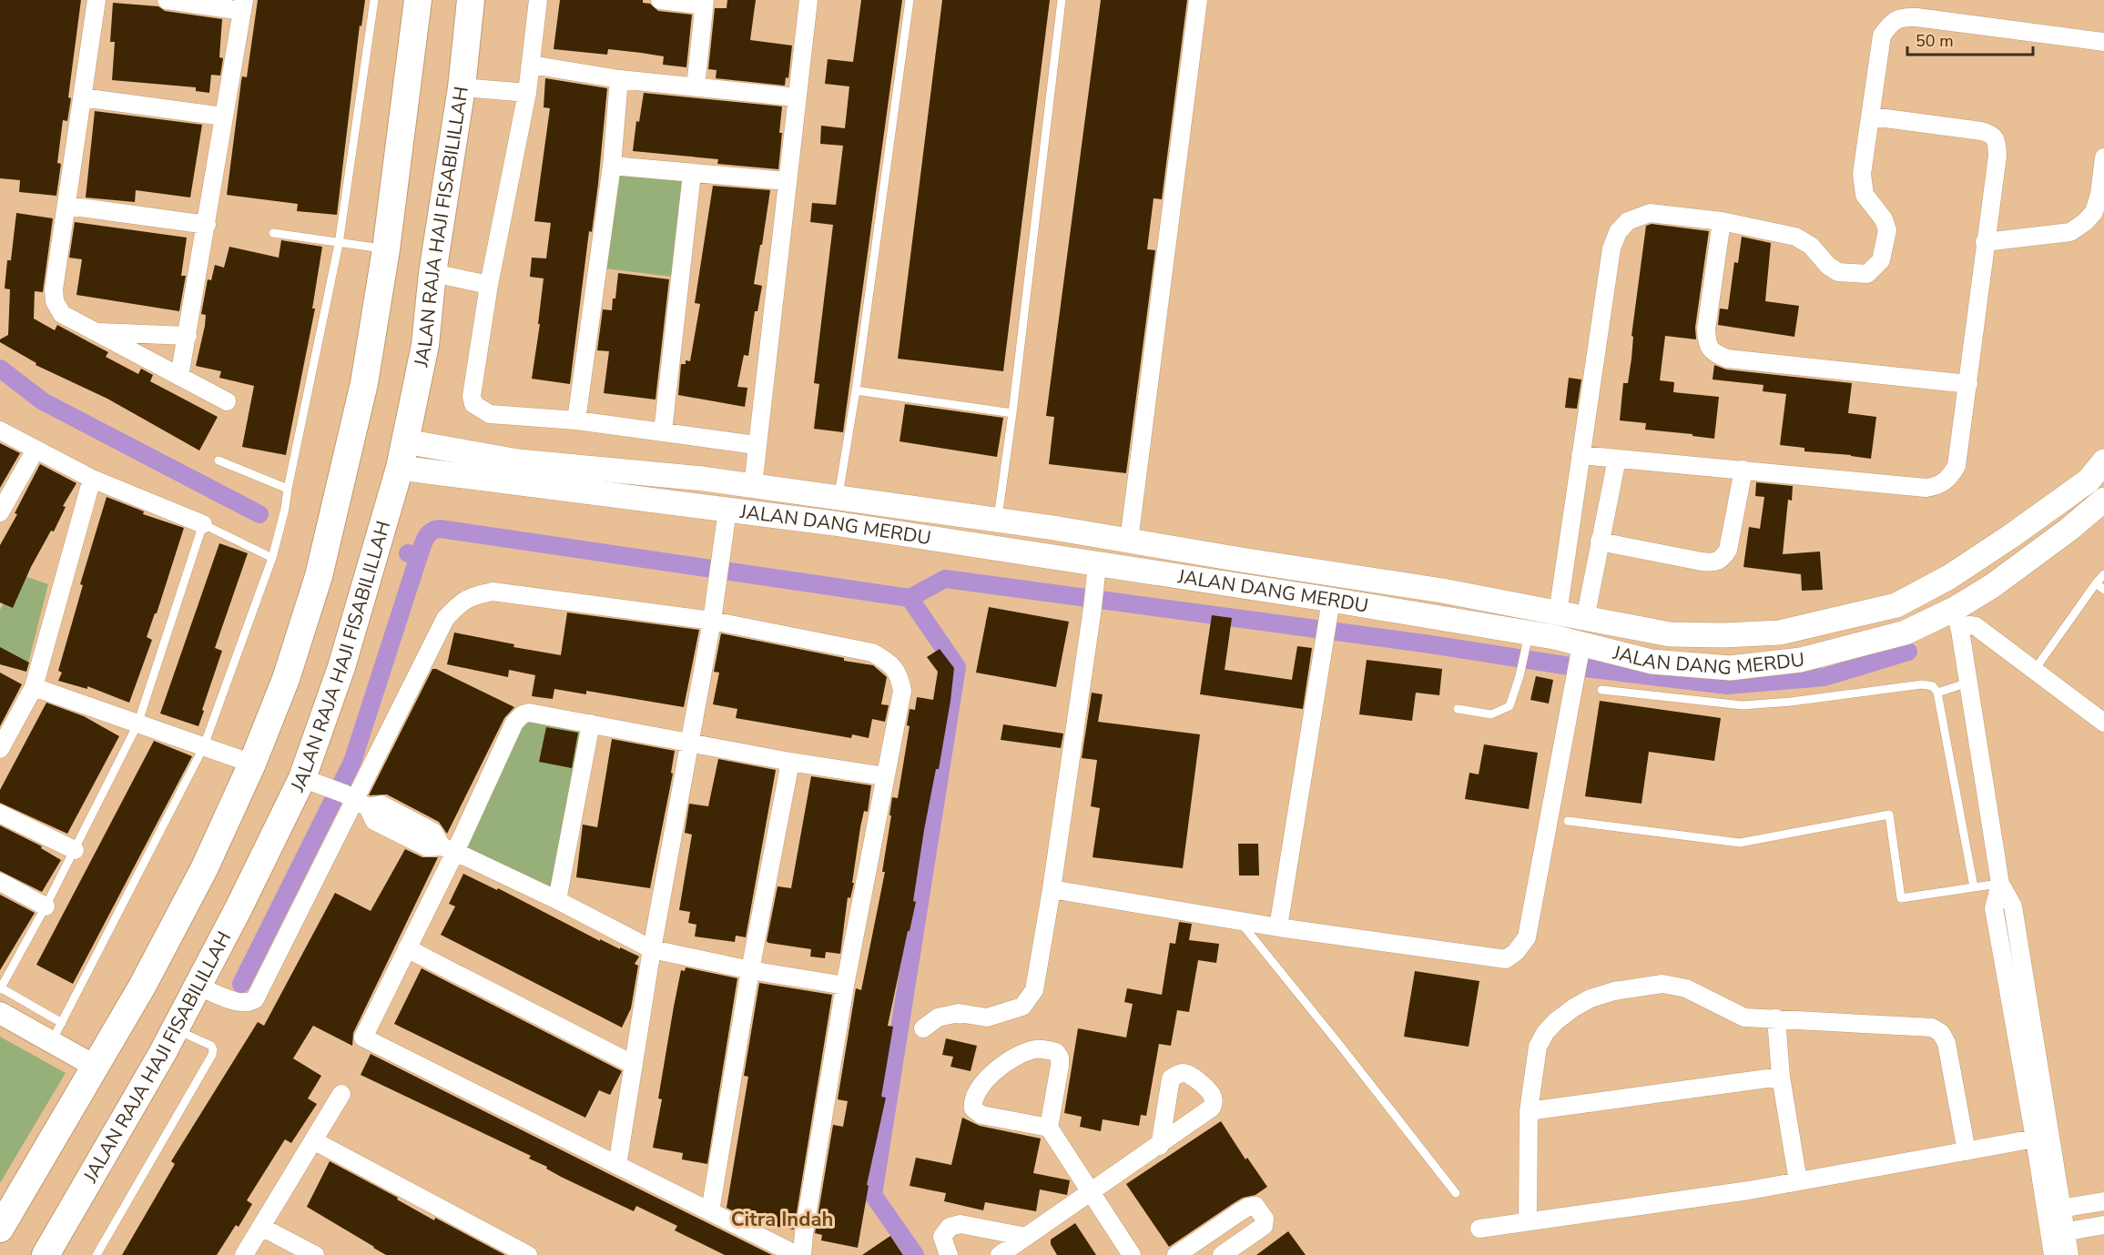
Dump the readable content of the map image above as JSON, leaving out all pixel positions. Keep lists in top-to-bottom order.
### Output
{
  "streets": {
    "main road": ["JALAN RAJA HAJI FISABILILLAH", "JALAN DANG MERDU"]
  },
  "crossings": [
    ["JALAN RAJA HAJI FISABILILLAH", "JALAN DANG MERDU"]
  ],
  "districts": ["Citra Indah"],
  "scale_bar": "50 m"
}
